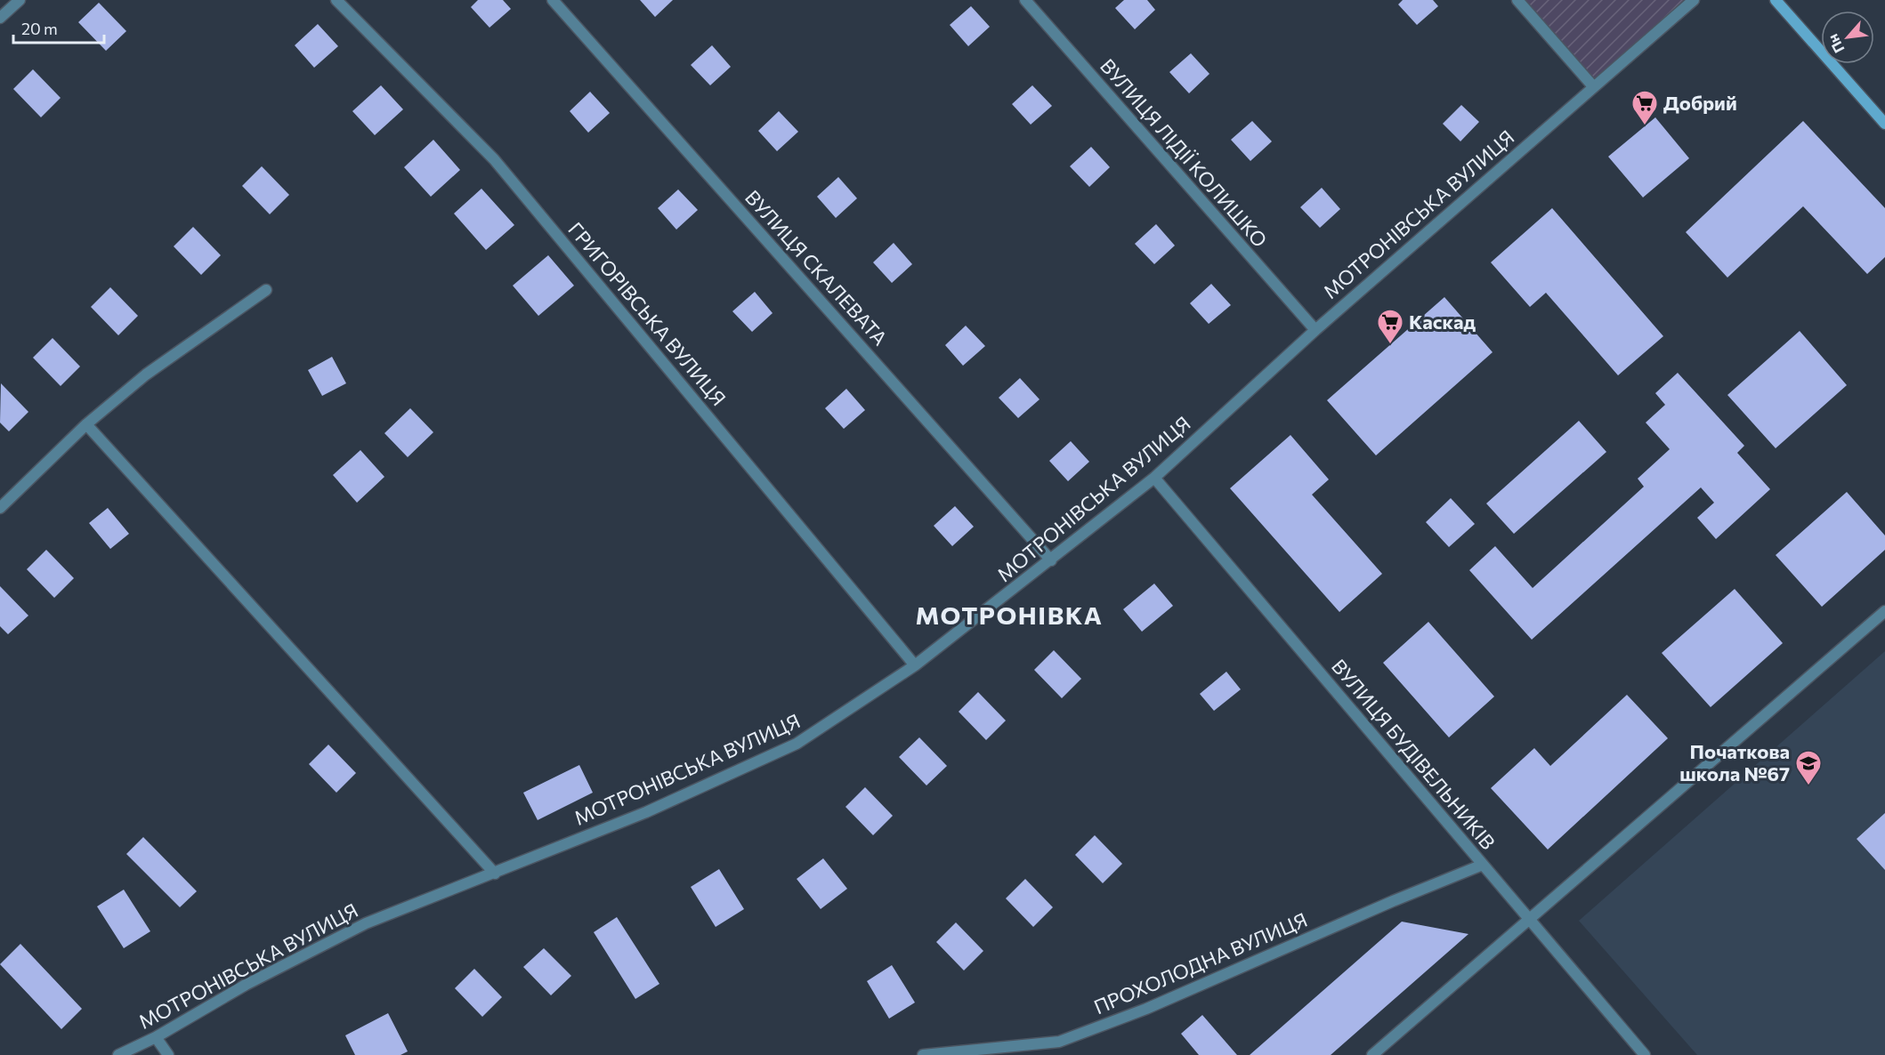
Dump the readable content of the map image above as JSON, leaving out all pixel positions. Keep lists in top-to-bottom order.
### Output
{
  "streets": {
    "street": [
      "ВУЛИЦЯ ЛІДІЇ КОЛИШКО",
      "МОТРОНІВСЬКА ВУЛИЦЯ",
      "ВУЛИЦЯ СКАЛЕВАТА",
      "ГРИГОРІВСЬКА ВУЛИЦЯ",
      "ВУЛИЦЯ БУДІВЕЛЬНИКІВ",
      "ПРОХОЛОДНА ВУЛИЦЯ"
    ]
  },
  "crossings": [
    ["ВУЛИЦЯ ЛІДІЇ КОЛИШКО", "МОТРОНІВСЬКА ВУЛИЦЯ"],
    ["МОТРОНІВСЬКА ВУЛИЦЯ", "ВУЛИЦЯ СКАЛЕВАТА"],
    ["МОТРОНІВСЬКА ВУЛИЦЯ", "ГРИГОРІВСЬКА ВУЛИЦЯ"],
    ["МОТРОНІВСЬКА ВУЛИЦЯ", "ВУЛИЦЯ БУДІВЕЛЬНИКІВ"],
    ["ВУЛИЦЯ БУДІВЕЛЬНИКІВ", "ПРОХОЛОДНА ВУЛИЦЯ"]
  ],
  "districts": ["МОТРОНІВКА"],
  "places": {
    "supermarket": ["Добрий", "Каскад"],
    "school or university": ["Початкова школа №67"]
  },
  "scale_bar": "20 m",
  "north": "bottom left"
}
